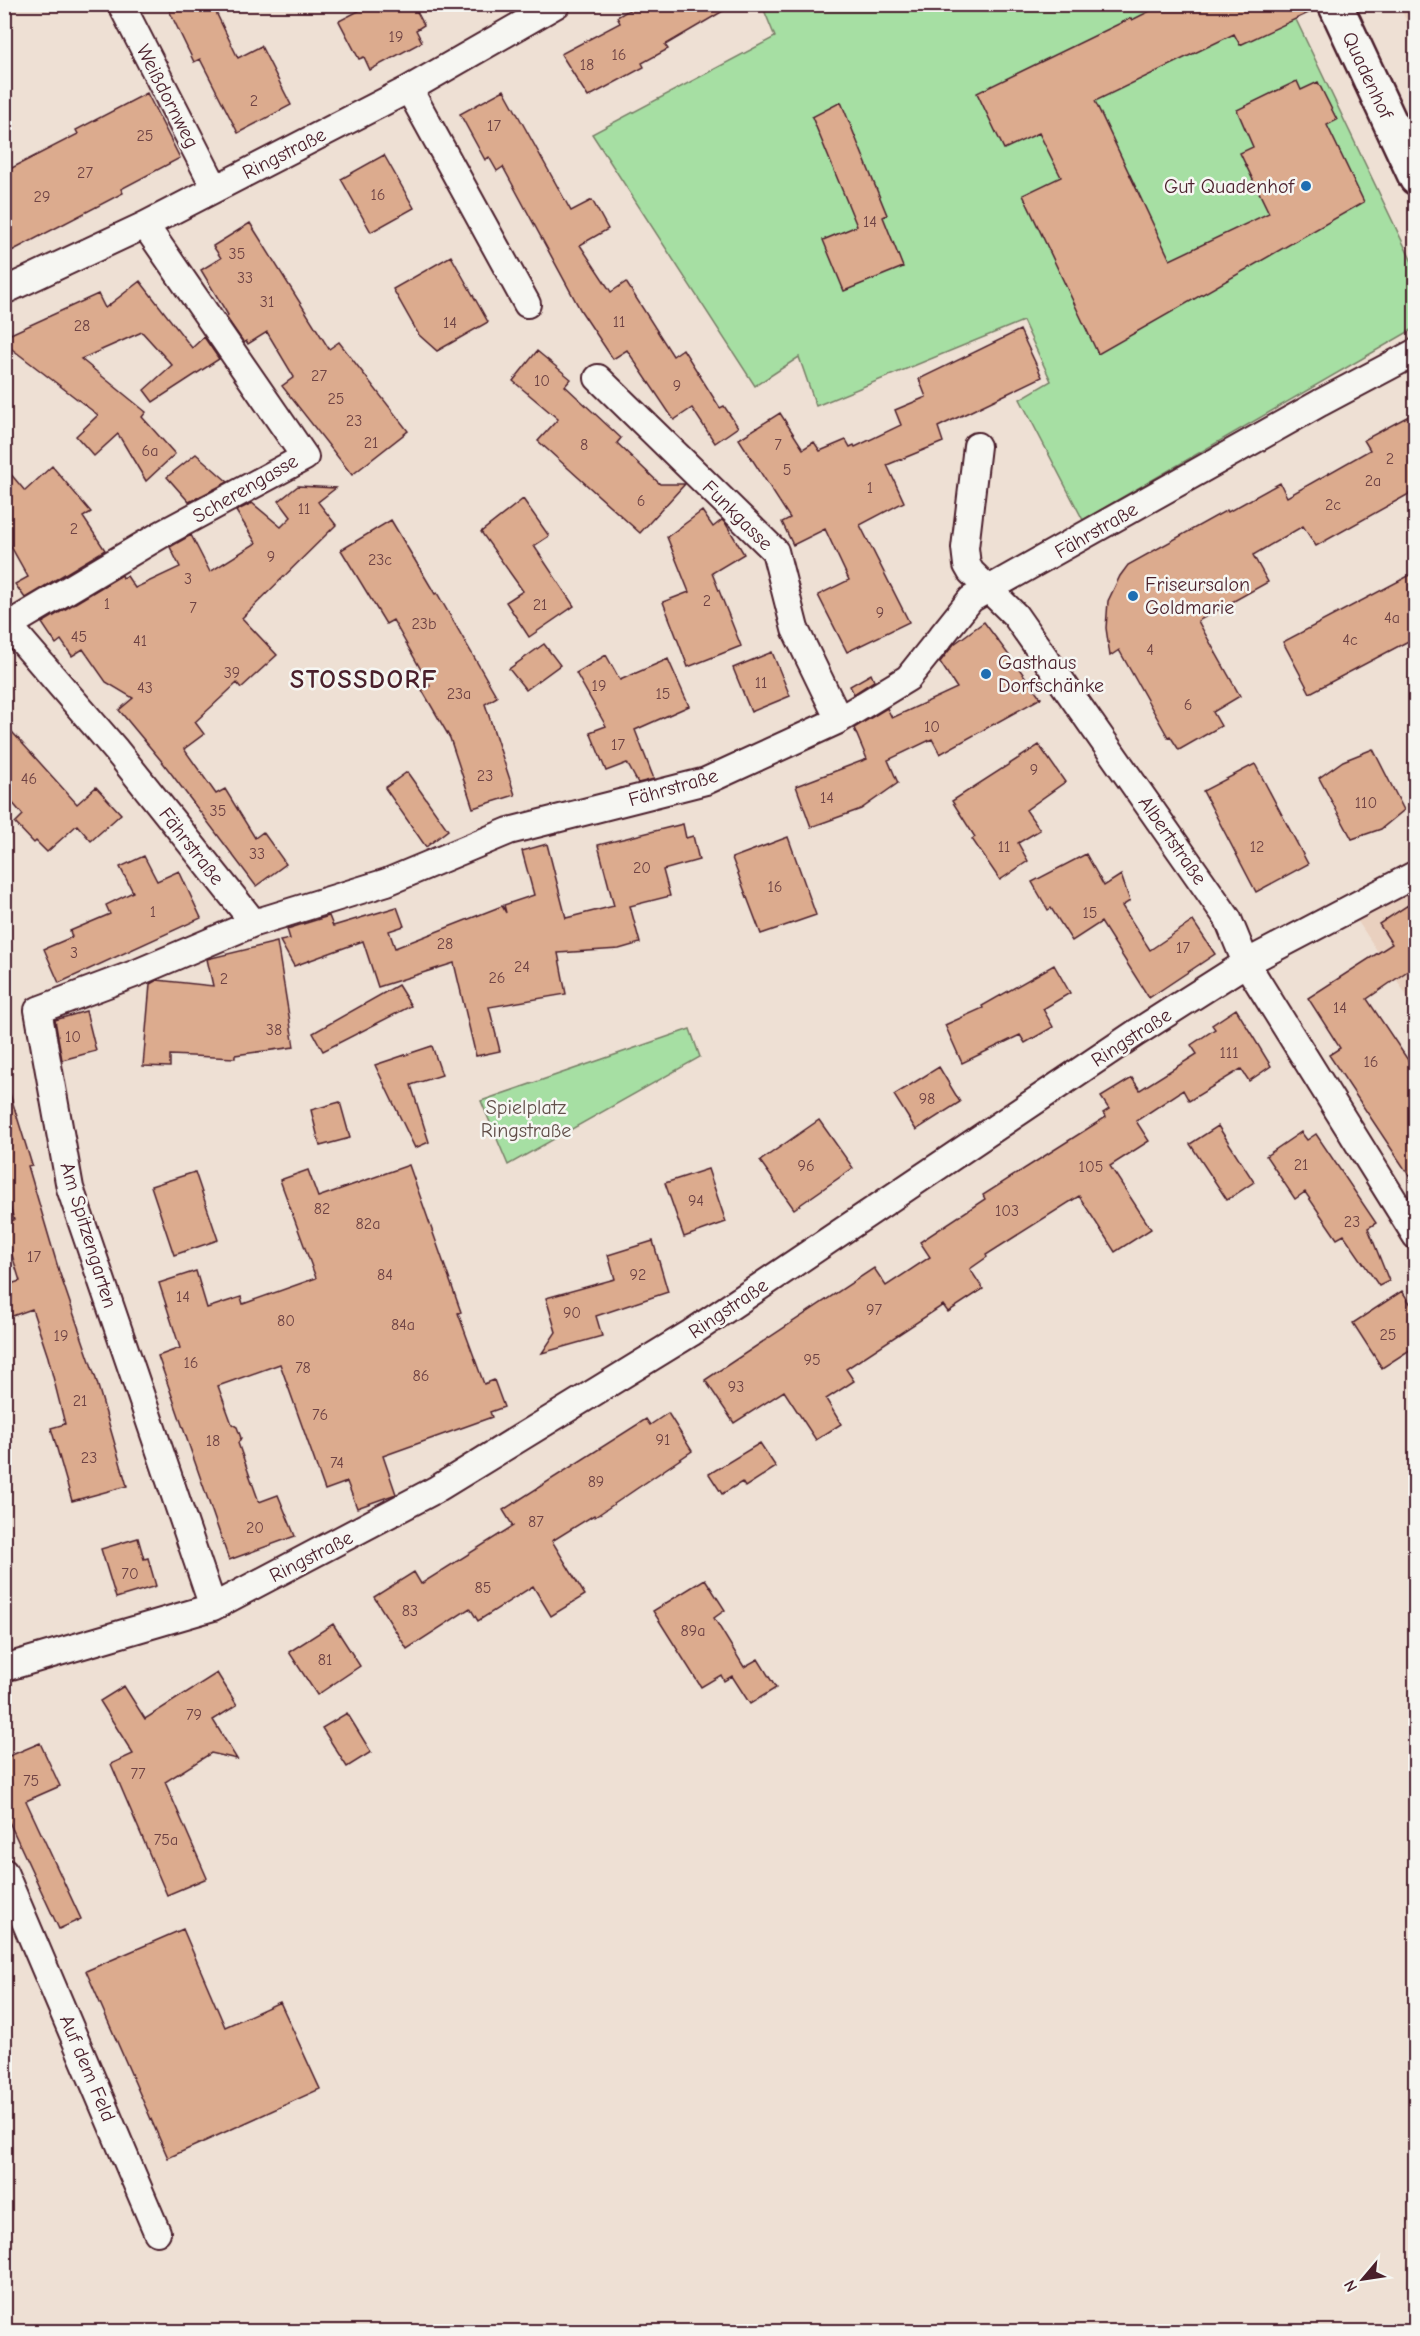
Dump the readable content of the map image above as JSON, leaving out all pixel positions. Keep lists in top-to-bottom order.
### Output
{
  "streets": {
    "main road": ["Quadenhof"],
    "street": [
      "Weißdornweg",
      "Ringstraße",
      "Scherengasse",
      "Funkgasse",
      "Fährstraße",
      "Albertstraße",
      "Am Spitzengarten",
      "Auf dem Feld"
    ]
  },
  "crossings": [
    ["Weißdornweg", "Ringstraße"],
    ["Ringstraße", "Scherengasse"],
    ["Ringstraße", "Albertstraße"],
    ["Ringstraße", "Am Spitzengarten"],
    ["Scherengasse", "Fährstraße"],
    ["Funkgasse", "Fährstraße"],
    ["Fährstraße", "Albertstraße"],
    ["Fährstraße", "Am Spitzengarten"]
  ],
  "districts": ["STOSSDORF"],
  "parks": ["Spielplatz Ringstraße"],
  "places": ["Gut Quadenhof", "Friseursalon Goldmarie", "Gasthaus Dorfschänke"],
  "house_numbers": [
    "19",
    "16",
    "18",
    "2",
    "17",
    "25",
    "27",
    "16",
    "29",
    "14",
    "35",
    "33",
    "31",
    "11",
    "14",
    "28",
    "27",
    "10",
    "9",
    "25",
    "23",
    "21",
    "8",
    "7",
    "6a",
    "2",
    "5",
    "2a",
    "1",
    "6",
    "2c",
    "11",
    "2",
    "9",
    "23c",
    "3",
    "2",
    "1",
    "21",
    "7",
    "9",
    "4a",
    "23b",
    "45",
    "4c",
    "41",
    "4",
    "39",
    "11",
    "19",
    "43",
    "23a",
    "15",
    "6",
    "10",
    "17",
    "9",
    "23",
    "46",
    "14",
    "110",
    "35",
    "11",
    "12",
    "33",
    "20",
    "16",
    "1",
    "15",
    "28",
    "17",
    "3",
    "24",
    "26",
    "2",
    "14",
    "38",
    "10",
    "111",
    "16",
    "98",
    "21",
    "96",
    "105",
    "94",
    "82",
    "103",
    "23",
    "82a",
    "17",
    "84",
    "92",
    "14",
    "97",
    "90",
    "80",
    "84a",
    "25",
    "19",
    "95",
    "16",
    "78",
    "86",
    "93",
    "21",
    "76",
    "91",
    "18",
    "23",
    "74",
    "89",
    "87",
    "20",
    "70",
    "85",
    "83",
    "89a",
    "81",
    "79",
    "77",
    "75",
    "75a"
  ],
  "north": "bottom left"
}
